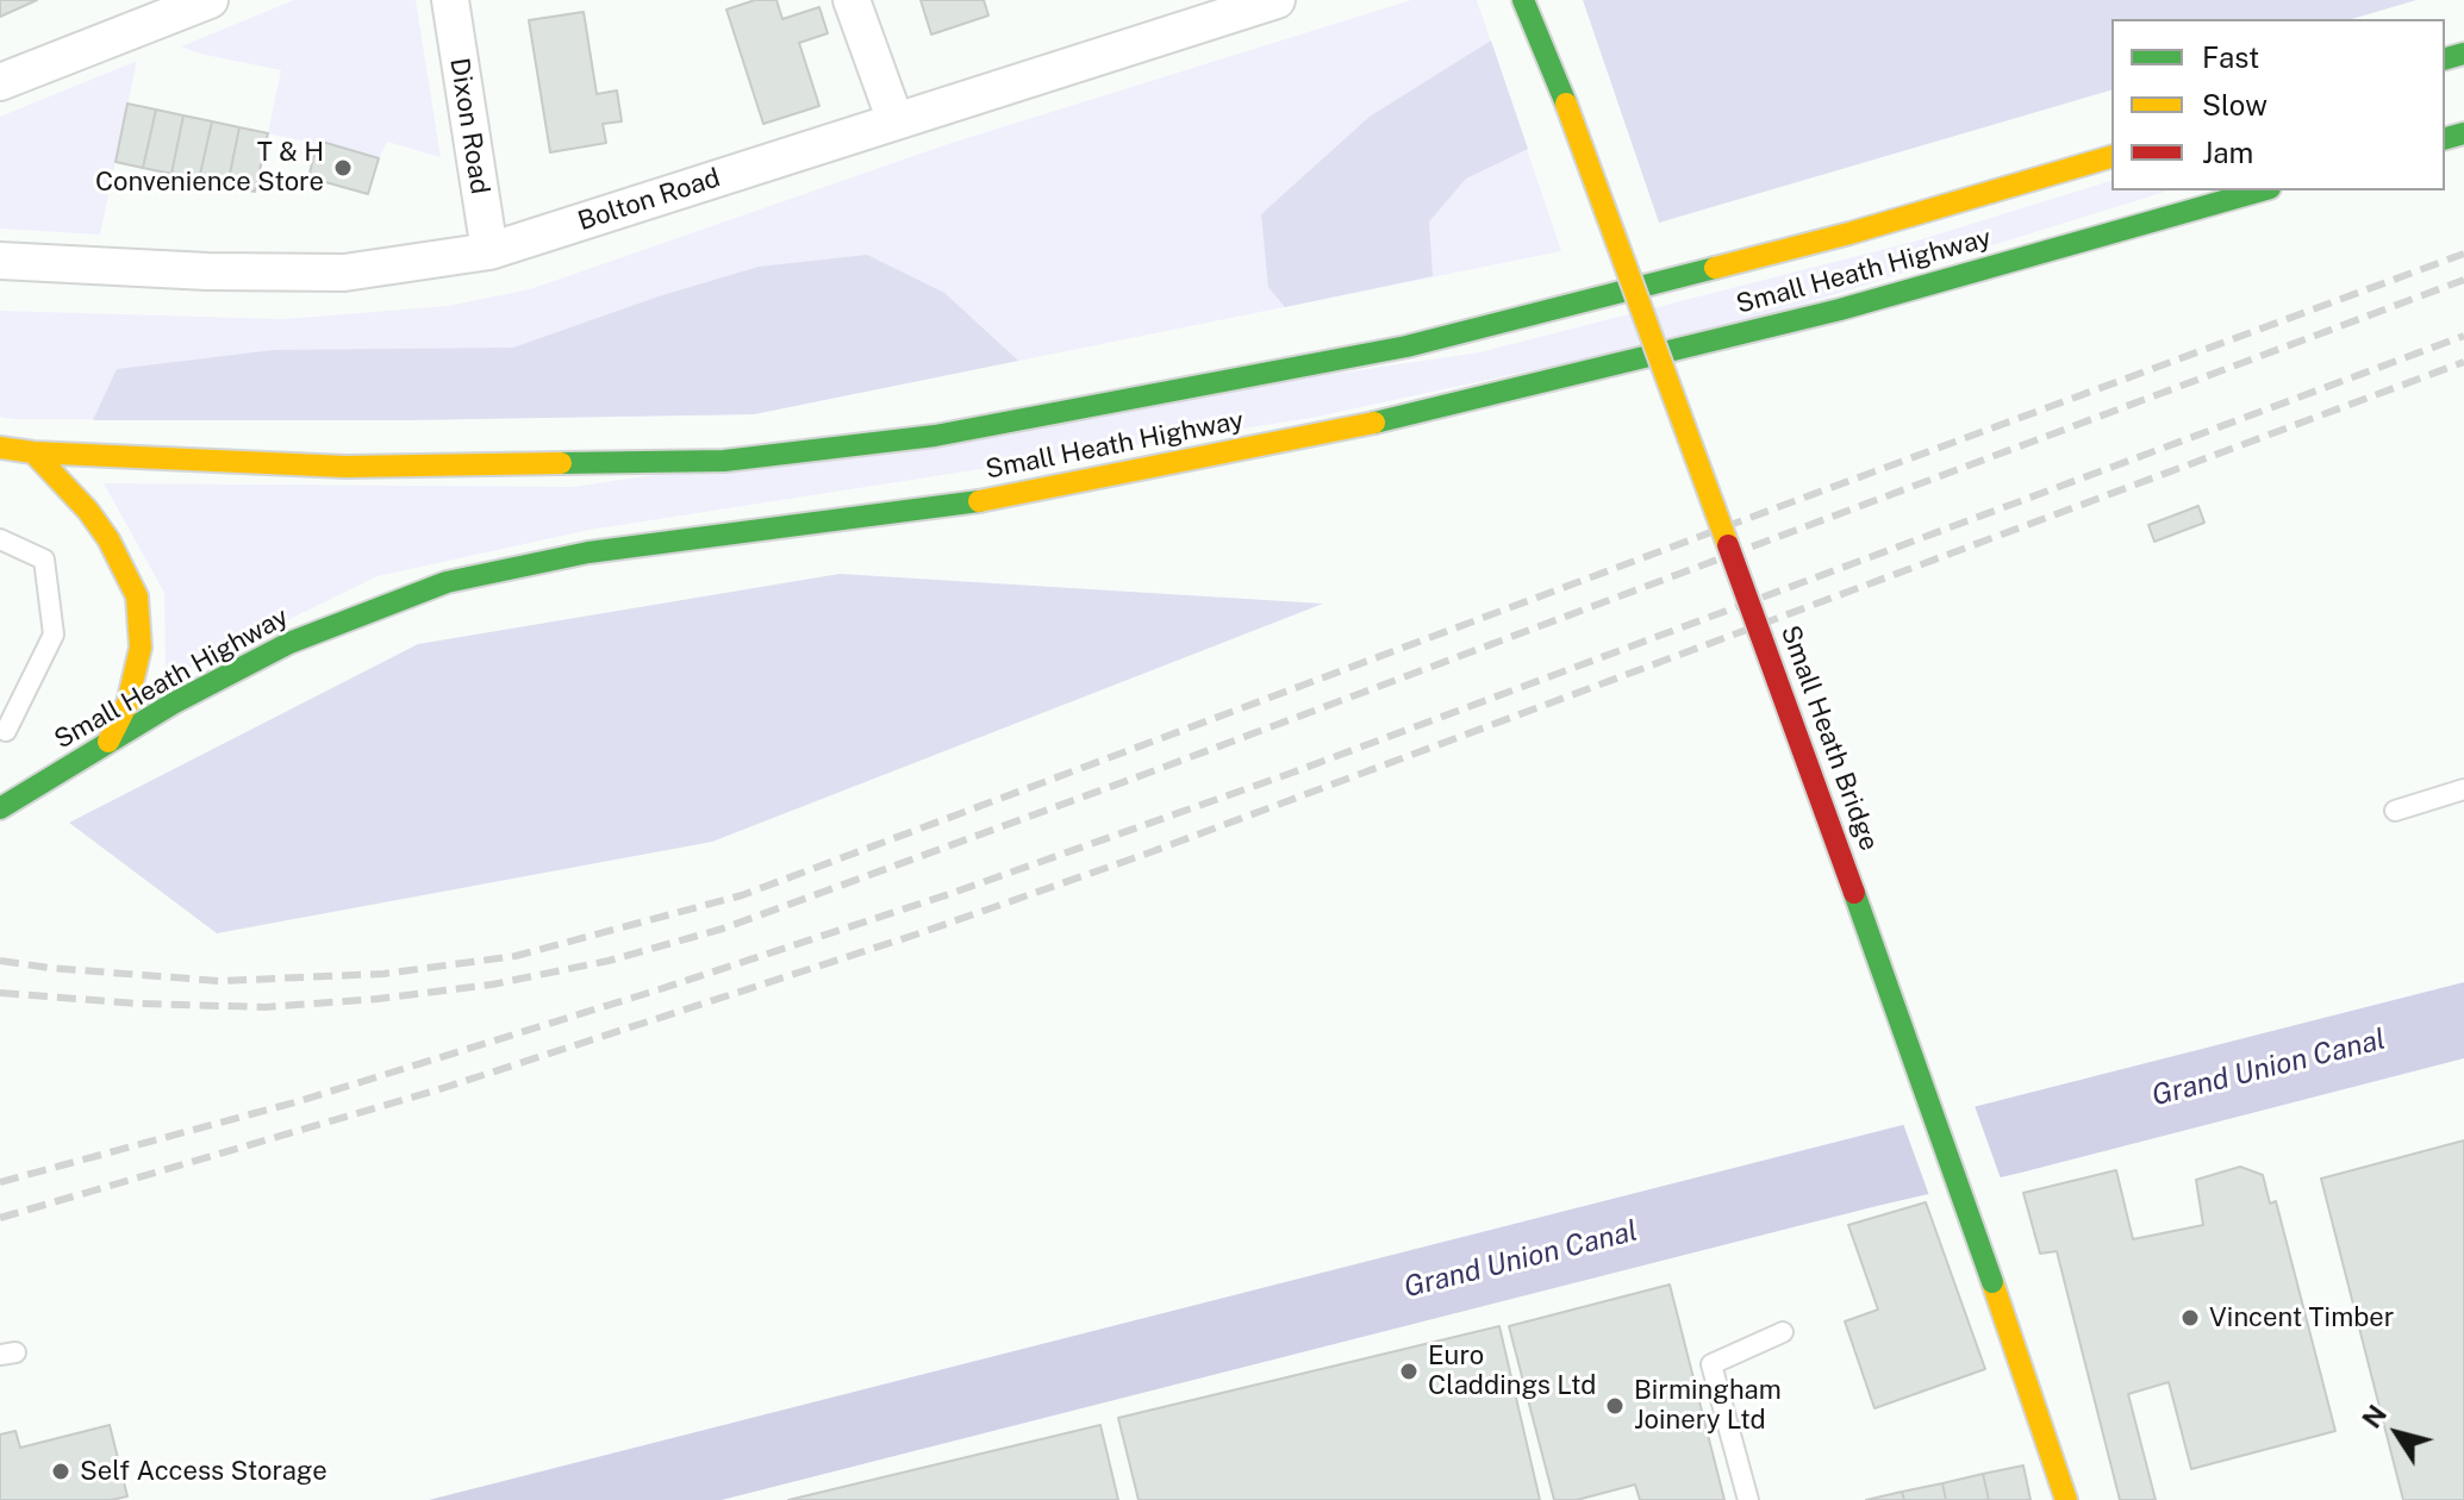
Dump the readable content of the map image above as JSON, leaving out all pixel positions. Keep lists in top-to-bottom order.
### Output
{
  "streets": {
    "main road": ["Small Heath Highway", "Small Heath Bridge"],
    "street": ["Dixon Road", "Bolton Road"]
  },
  "crossings": [
    ["Dixon Road", "Bolton Road"]
  ],
  "water": ["Grand Union Canal"],
  "places": [
    "T & H Convenience Store",
    "Vincent Timber",
    "Euro Claddings Ltd",
    "Birmingham Joinery Ltd",
    "Self Access Storage"
  ],
  "legend": ["Fast", "Slow", "Jam"],
  "north": "top left"
}
